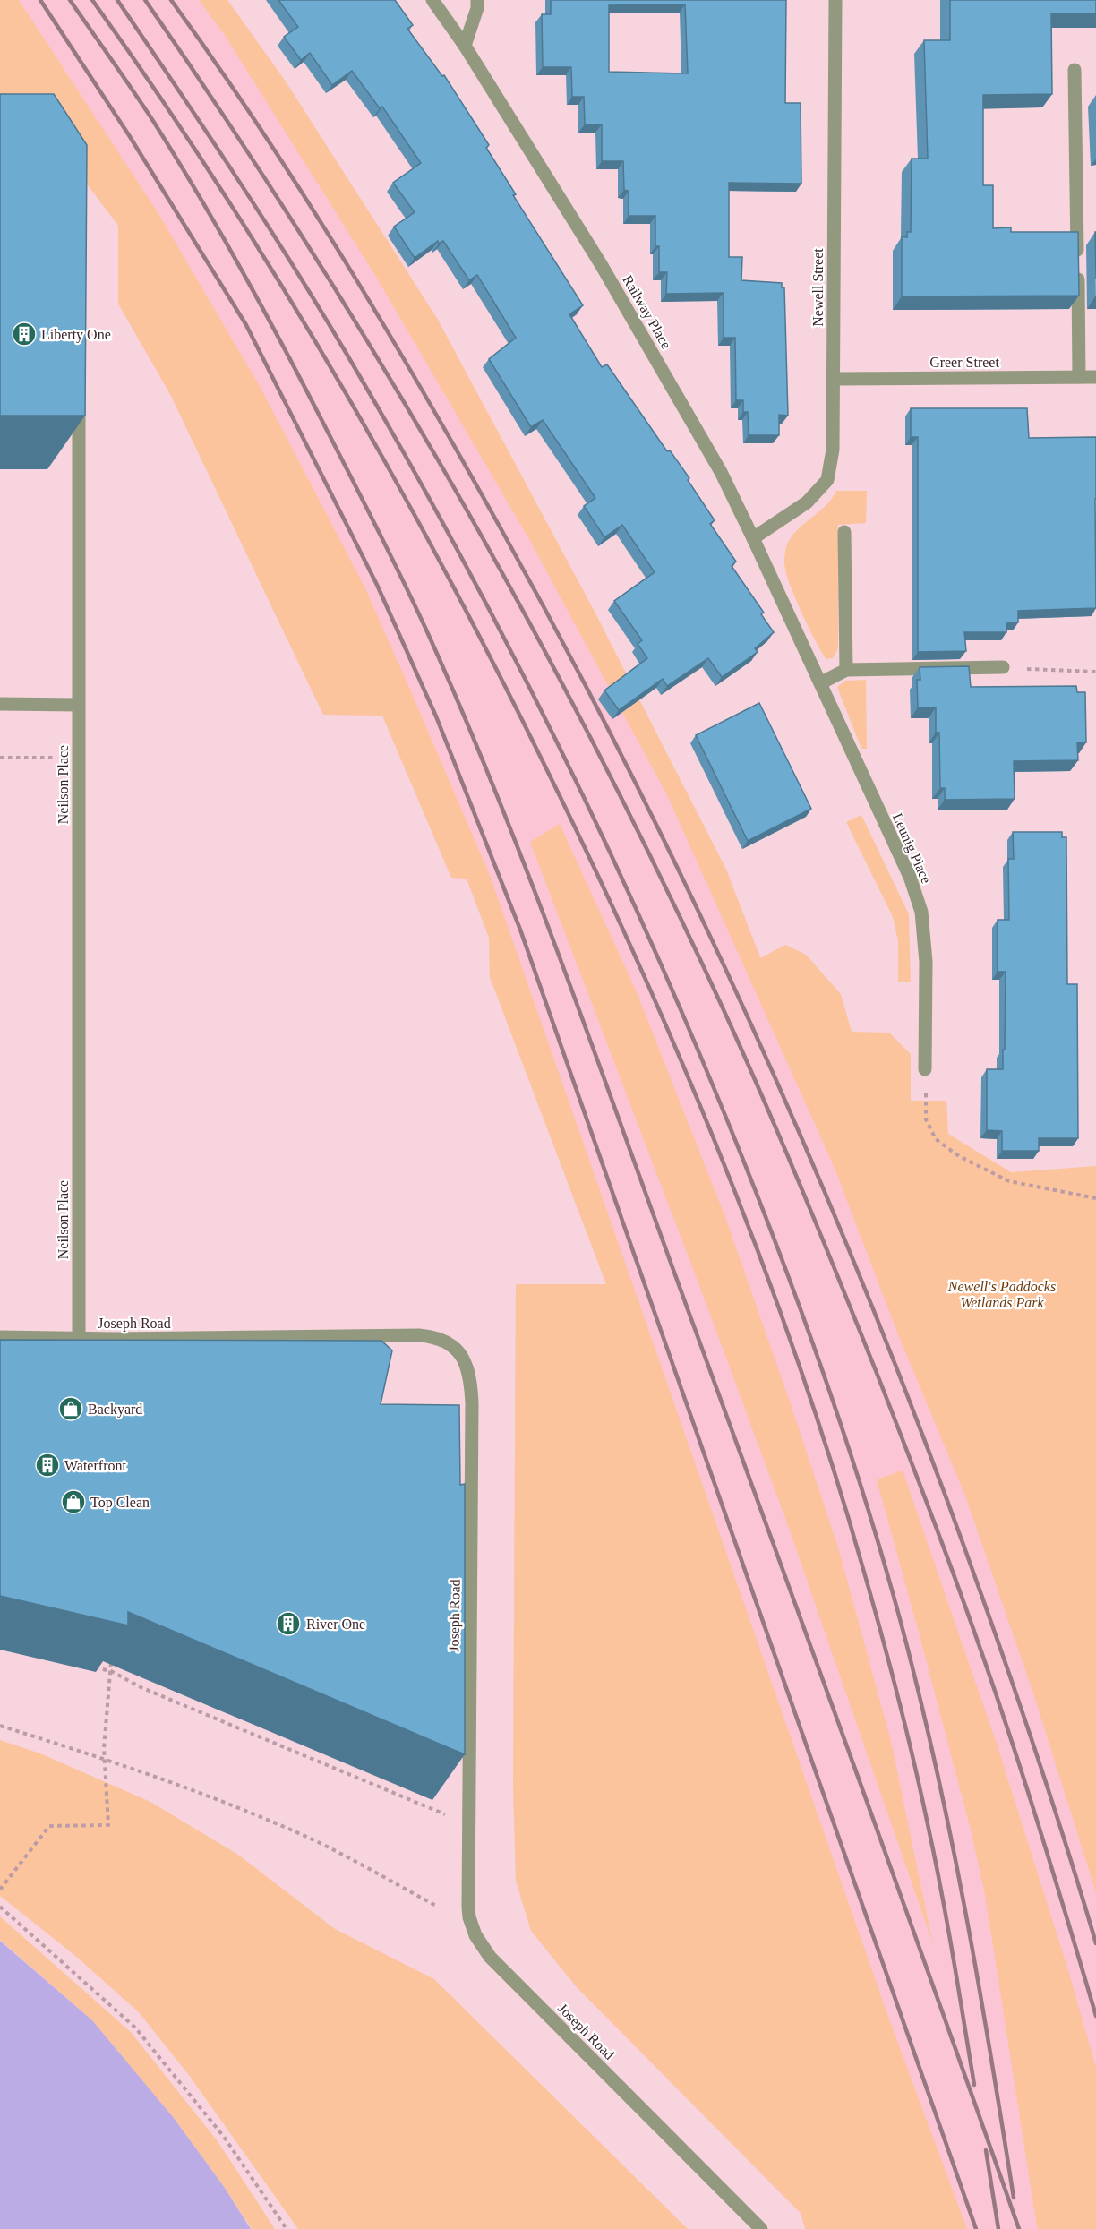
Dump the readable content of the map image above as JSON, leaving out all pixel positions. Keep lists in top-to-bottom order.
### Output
{
  "streets": {
    "street": [
      "Newell Street",
      "Railway Place",
      "Greer Street",
      "Neilson Place",
      "Leunig Place",
      "Joseph Road"
    ]
  },
  "crossings": [
    ["Newell Street", "Railway Place"],
    ["Newell Street", "Greer Street"],
    ["Railway Place", "Leunig Place"],
    ["Neilson Place", "Joseph Road"]
  ],
  "parks": ["Newell's Paddocks Wetlands Park"],
  "places": {
    "building": ["Liberty One", "Waterfront", "River One"],
    "shop": ["Backyard", "Top Clean"]
  }
}
